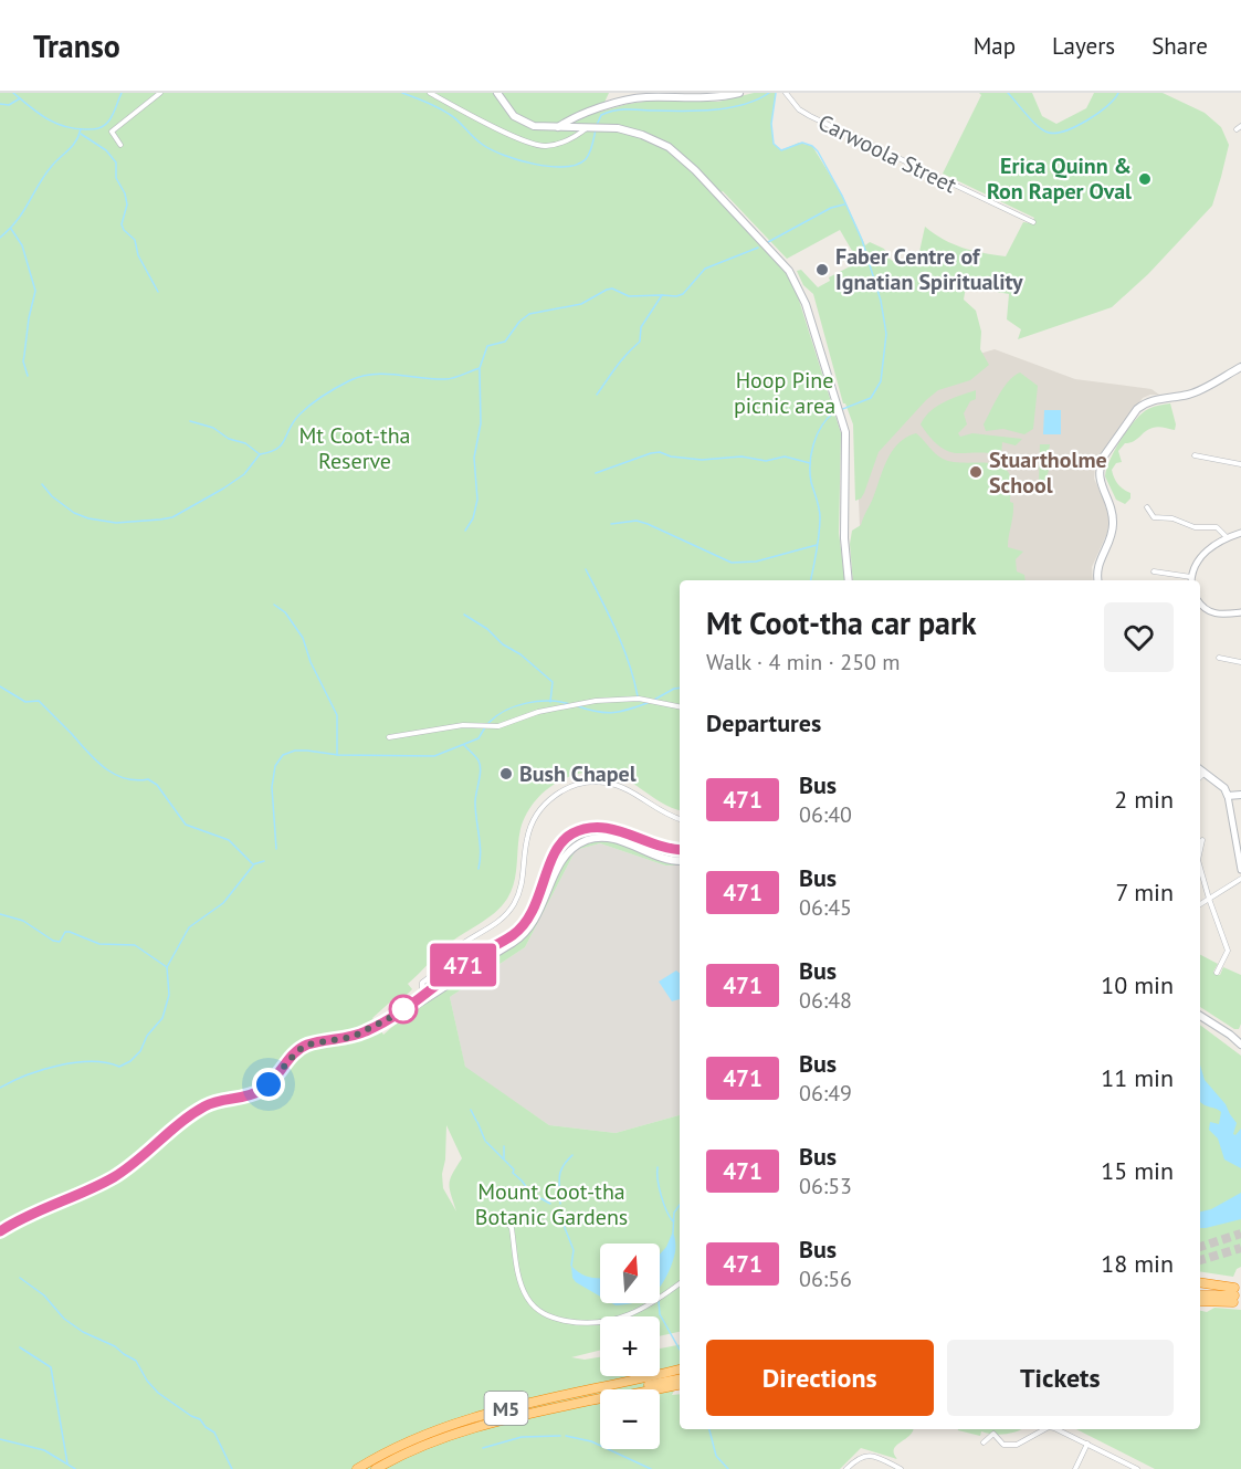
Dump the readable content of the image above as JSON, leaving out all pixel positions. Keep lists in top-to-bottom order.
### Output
{
  "streets": {
    "highway": ["M5"],
    "street": ["Carwoola Street"]
  },
  "parks": ["Hoop Pine picnic area", "Mt Coot-tha Reserve", "Mount Coot-tha Botanic Gardens"],
  "places": [
    "Erica Quinn & Ron Raper Oval",
    "Faber Centre of Ignatian Spirituality",
    "Stuartholme School",
    "Bush Chapel"
  ],
  "lines": ["bus line 471"],
  "north": "top",
  "page": {
    "header": "Transo",
    "nav": ["Map", "Layers", "Share"],
    "on_map": "471",
    "heading": [
      ["Mt Coot-tha car park", "Walk · 4 min · 250 m"],
      "Departures"
    ],
    "list": [
      {
        "mark": "471",
        "name": "Bus",
        "note": "06:40",
        "value": "2 min"
      },
      {
        "mark": "471",
        "name": "Bus",
        "note": "06:45",
        "value": "7 min"
      },
      {
        "mark": "471",
        "name": "Bus",
        "note": "06:48",
        "value": "10 min"
      },
      {
        "mark": "471",
        "name": "Bus",
        "note": "06:49",
        "value": "11 min"
      },
      {
        "mark": "471",
        "name": "Bus",
        "note": "06:53",
        "value": "15 min"
      },
      {
        "mark": "471",
        "name": "Bus",
        "note": "06:56",
        "value": "18 min"
      }
    ],
    "map_buttons": ["+", "−"],
    "buttons": ["Directions", "Tickets"]
  }
}
